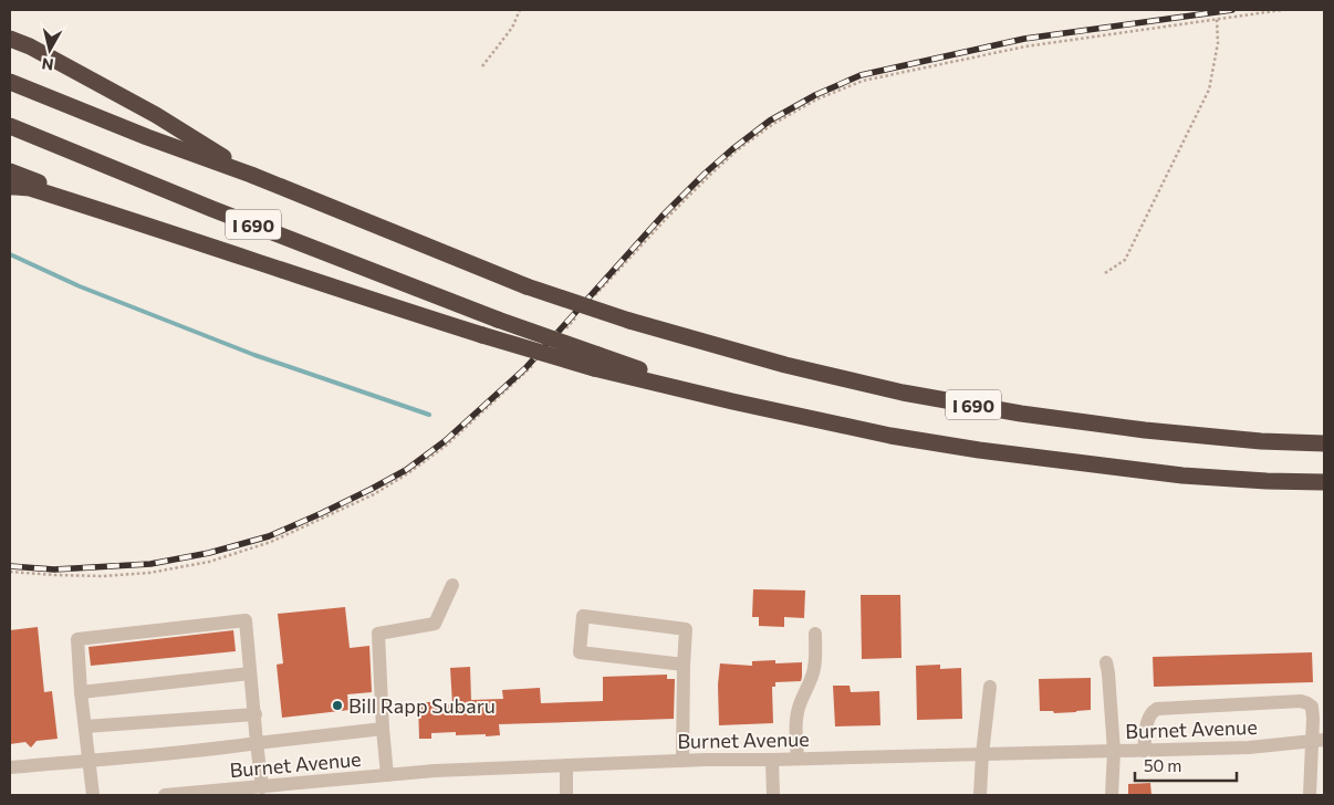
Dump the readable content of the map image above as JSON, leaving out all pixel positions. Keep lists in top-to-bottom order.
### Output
{
  "streets": {
    "highway": ["I 690"],
    "street": ["Burnet Avenue"]
  },
  "places": ["Bill Rapp Subaru"],
  "scale_bar": "50 m",
  "north": "bottom"
}
